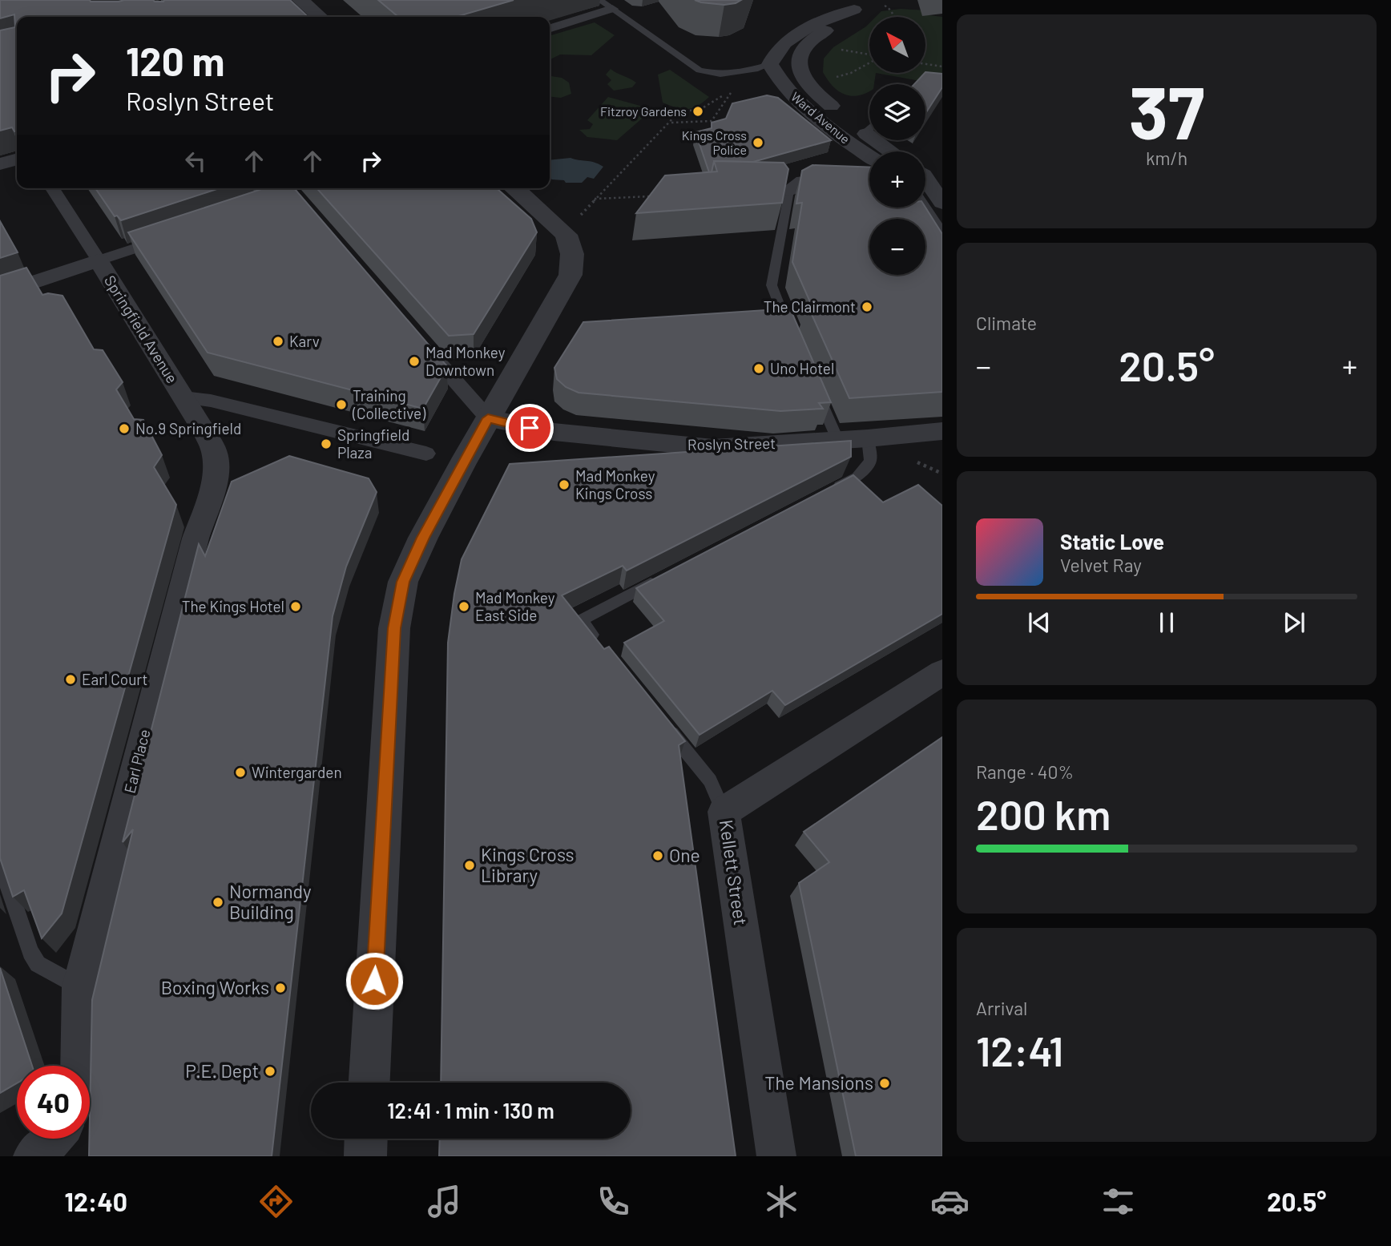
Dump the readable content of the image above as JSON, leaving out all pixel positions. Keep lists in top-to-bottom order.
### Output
{
  "streets": {
    "street": [
      "Ward Avenue",
      "Springfield Avenue",
      "Roslyn Street",
      "Earl Place",
      "Kellett Street"
    ]
  },
  "crossings": [
    ["Springfield Avenue", "Earl Place"]
  ],
  "places": [
    "Fitzroy Gardens",
    "Kings Cross Police",
    "The Clairmont",
    "Karv",
    "Mad Monkey Downtown",
    "Uno Hotel",
    "Training (Collective)",
    "No.9 Springfield",
    "Springfield Plaza",
    "Mad Monkey Kings Cross",
    "The Kings Hotel",
    "Mad Monkey East Side",
    "Earl Court",
    "Wintergarden",
    "One",
    "Kings Cross Library",
    "Normandy Building",
    "Boxing Works",
    "P.E. Dept",
    "The Mansions"
  ],
  "north": "top left",
  "page": {
    "tile": [
      ["37", "km/h"],
      "Climate",
      ["Range · 40%", "200 km"],
      ["Arrival", "12:41"]
    ],
    "map_buttons": ["+", "−"],
    "turn": ["120 m", "Roslyn Street"],
    "heat": ["−", "20.5°", "+"],
    "song": ["Static Love", "Velvet Ray"],
    "limit": "40",
    "trip": "12:41 · 1 min · 130 m",
    "tabs": ["12:40", "20.5°"]
  }
}
